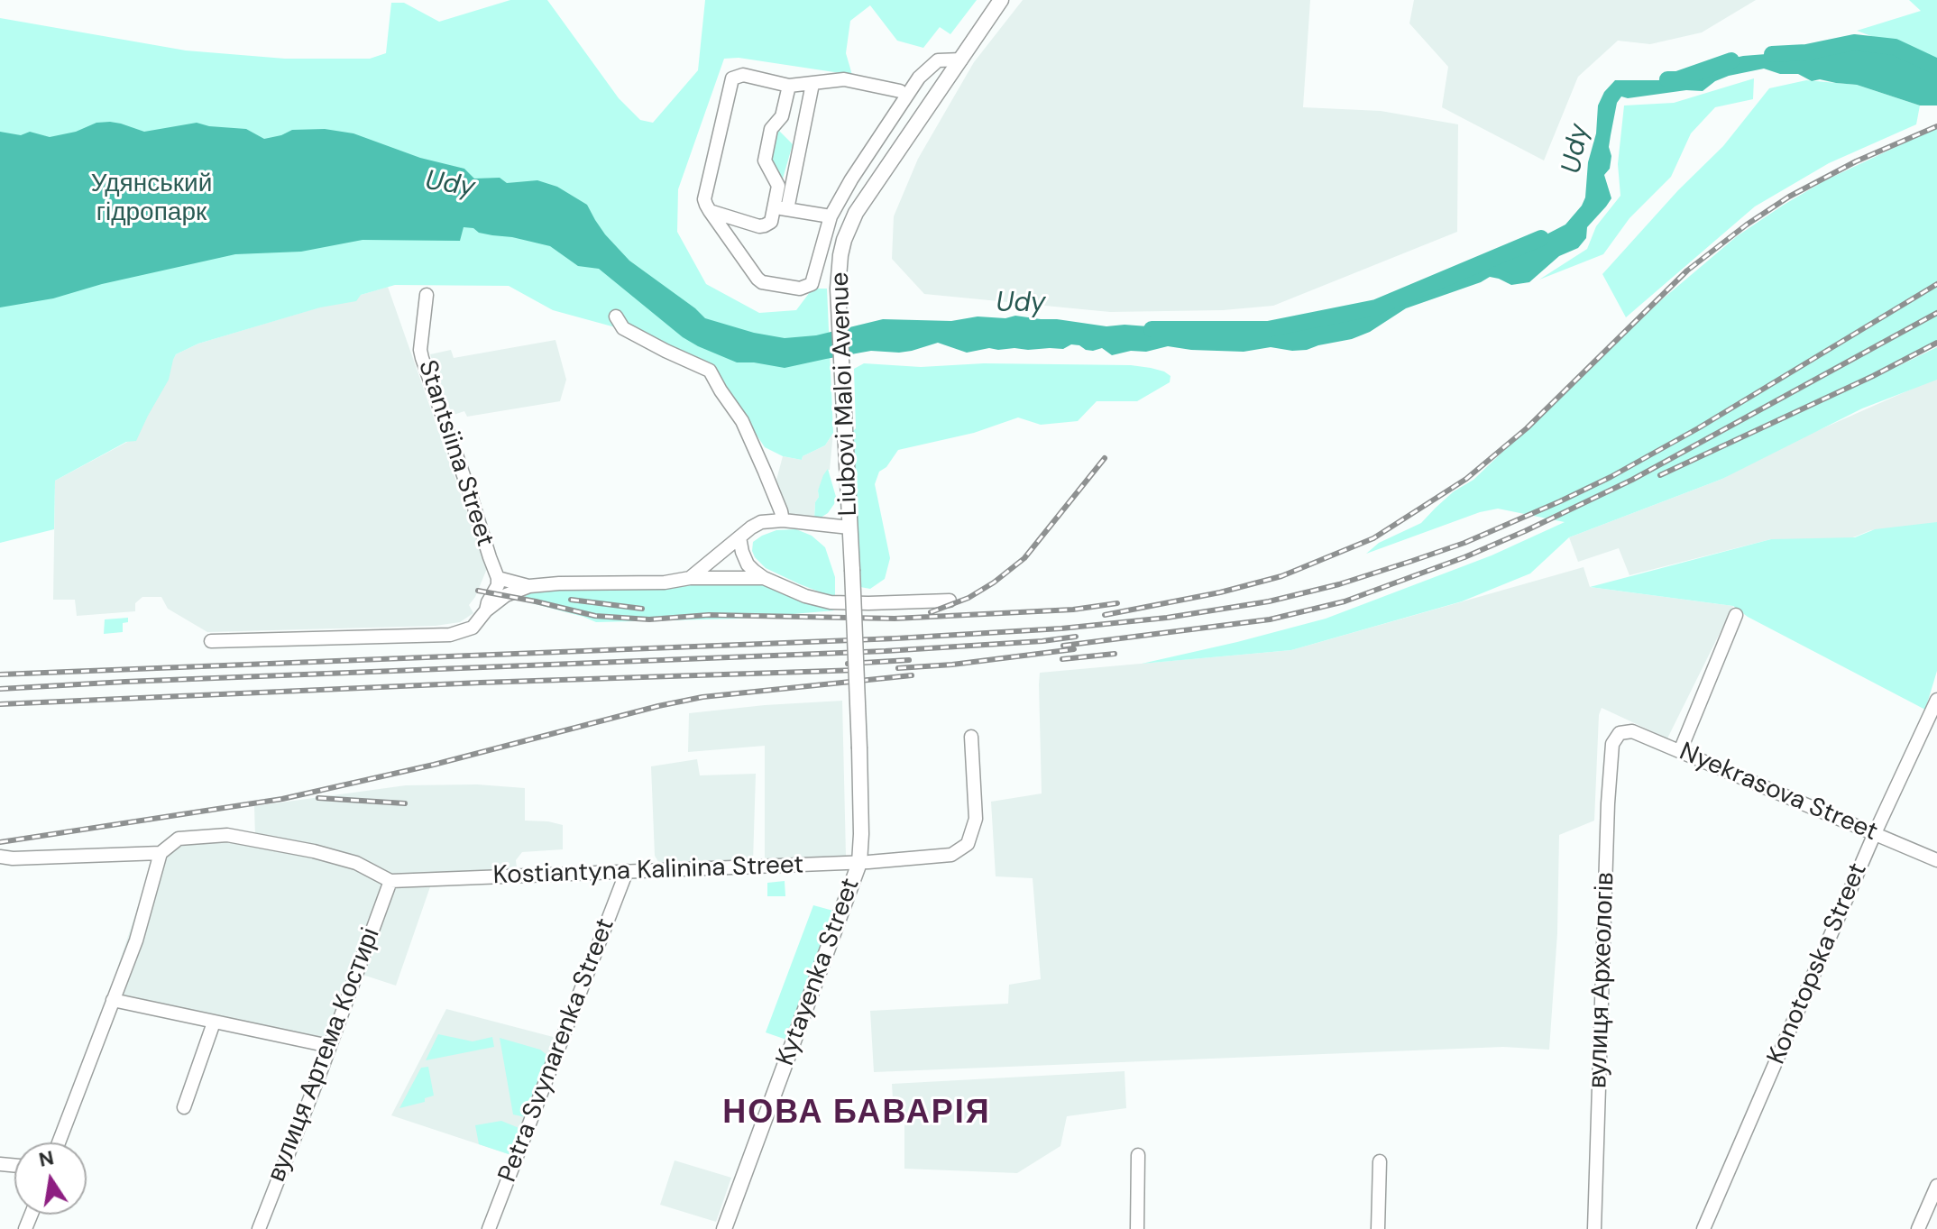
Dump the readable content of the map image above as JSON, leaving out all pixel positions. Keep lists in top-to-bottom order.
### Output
{
  "streets": {
    "main road": ["Liubovi Maloi Avenue", "Kytayenka Street"],
    "street": [
      "Stantsiina Street",
      "Nyekrasova Street",
      "Kostiantyna Kalinina Street",
      "Konotopska Street",
      "вулиця Археологів",
      "Petra Svynarenka Street",
      "вулиця Артема Костирі"
    ]
  },
  "crossings": [
    ["Liubovi Maloi Avenue", "Kytayenka Street"],
    ["Nyekrasova Street", "Konotopska Street"],
    ["Nyekrasova Street", "вулиця Археологів"],
    ["Kostiantyna Kalinina Street", "Kytayenka Street"],
    ["Kostiantyna Kalinina Street", "Petra Svynarenka Street"],
    ["Kostiantyna Kalinina Street", "вулиця Артема Костирі"]
  ],
  "districts": ["НОВА БАВАРІЯ"],
  "water": ["Udy"],
  "parks": ["Удянський гідропарк"],
  "north": "top"
}
